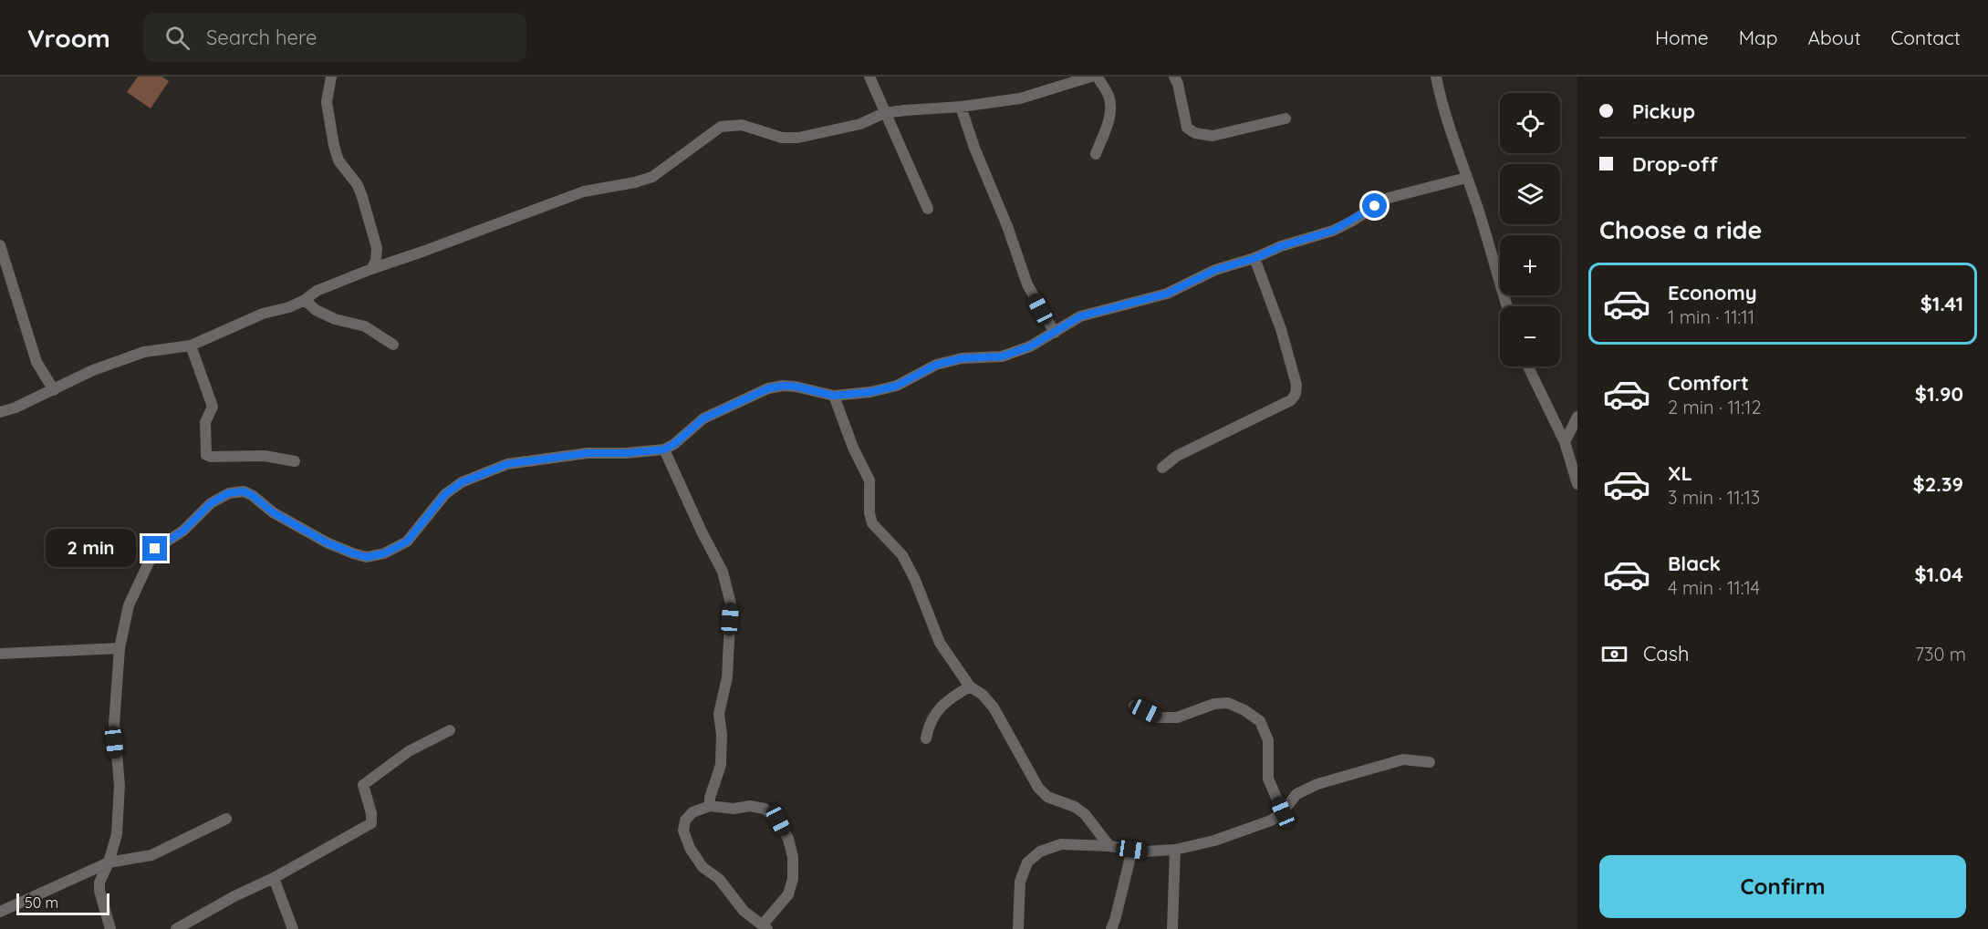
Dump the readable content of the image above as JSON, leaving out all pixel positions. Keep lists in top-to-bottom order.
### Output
{
  "scale_bar": "50 m",
  "page": {
    "header": "Vroom",
    "search": "Search here",
    "nav": [
      "Home",
      "Map",
      "About",
      "Contact"
    ],
    "banner": ["Pickup", "Drop-off"],
    "map_buttons": ["+", "−"],
    "heading": "Choose a ride",
    "list": [
      {
        "name": "Economy",
        "note": "1 min · 11:11",
        "value": "$1.41"
      },
      {
        "name": "Comfort",
        "note": "2 min · 11:12",
        "value": "$1.90"
      },
      {
        "name": "XL",
        "note": "3 min · 11:13",
        "value": "$2.39"
      },
      {
        "name": "Black",
        "note": "4 min · 11:14",
        "value": "$1.04"
      }
    ],
    "bubble": "2 min",
    "pay": ["Cash", "730 m"],
    "buttons": "Confirm",
    "scale": "50 m"
  }
}
